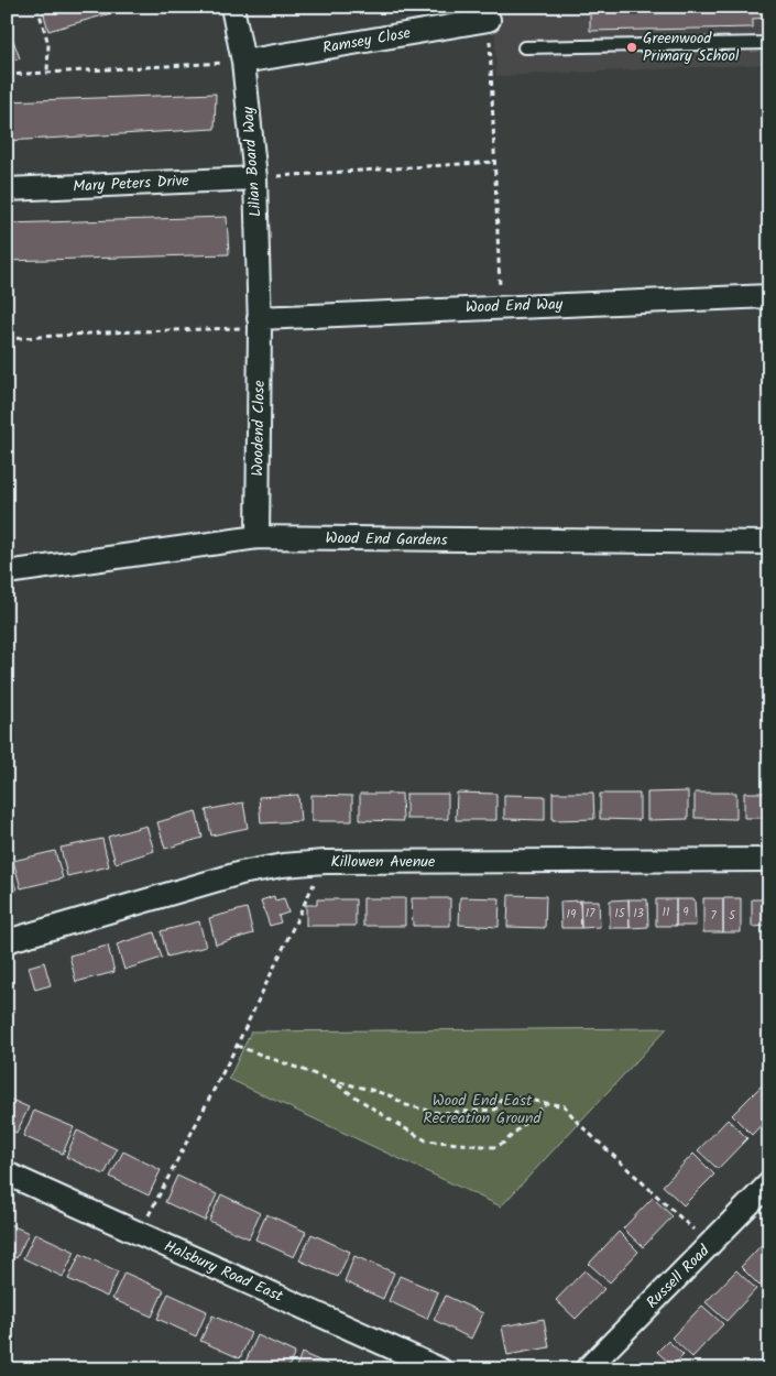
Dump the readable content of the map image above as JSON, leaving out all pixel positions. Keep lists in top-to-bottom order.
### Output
{
  "streets": {
    "street": [
      "Ramsey Close",
      "Lilian Board Way",
      "Mary Peters Drive",
      "Wood End Way",
      "Woodend Close",
      "Wood End Gardens",
      "Killowen Avenue",
      "Halsbury Road East",
      "Russell Road"
    ]
  },
  "crossings": [
    ["Ramsey Close", "Lilian Board Way"],
    ["Lilian Board Way", "Mary Peters Drive"],
    ["Lilian Board Way", "Wood End Way"],
    ["Lilian Board Way", "Woodend Close"],
    ["Wood End Way", "Woodend Close"],
    ["Woodend Close", "Wood End Gardens"]
  ],
  "parks": ["Wood End East Recreation Ground"],
  "places": ["Greenwood Primary School"],
  "house_numbers": [
    "11",
    "9",
    "17",
    "15",
    "13",
    "19",
    "7",
    "5"
  ]
}
